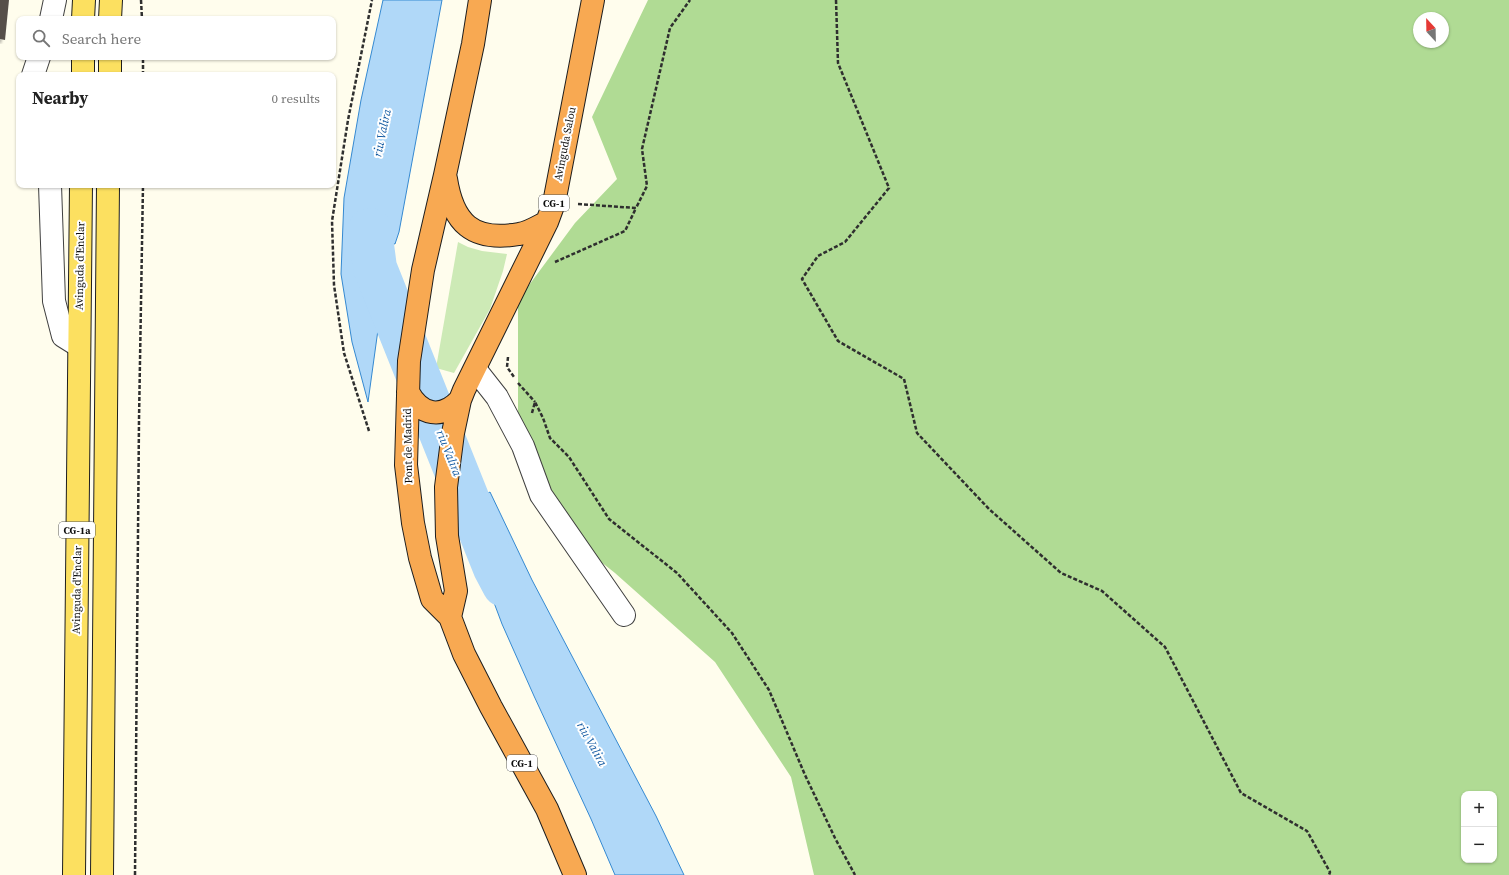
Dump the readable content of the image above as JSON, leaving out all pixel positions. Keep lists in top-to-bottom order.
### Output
{
  "streets": {
    "highway": ["Avinguda Salou", "CG-1", "Pont de Madrid"],
    "main road": ["Avinguda d'Enclar", "CG-1a"]
  },
  "crossings": [
    ["Avinguda Salou", "CG-1"],
    ["Avinguda Salou", "Pont de Madrid"],
    ["CG-1", "Pont de Madrid"]
  ],
  "water": ["riu Valira"],
  "north": "top",
  "page": {
    "search": "Search here",
    "heading": ["Nearby", "0 results"],
    "map_buttons": ["+", "−"]
  }
}
